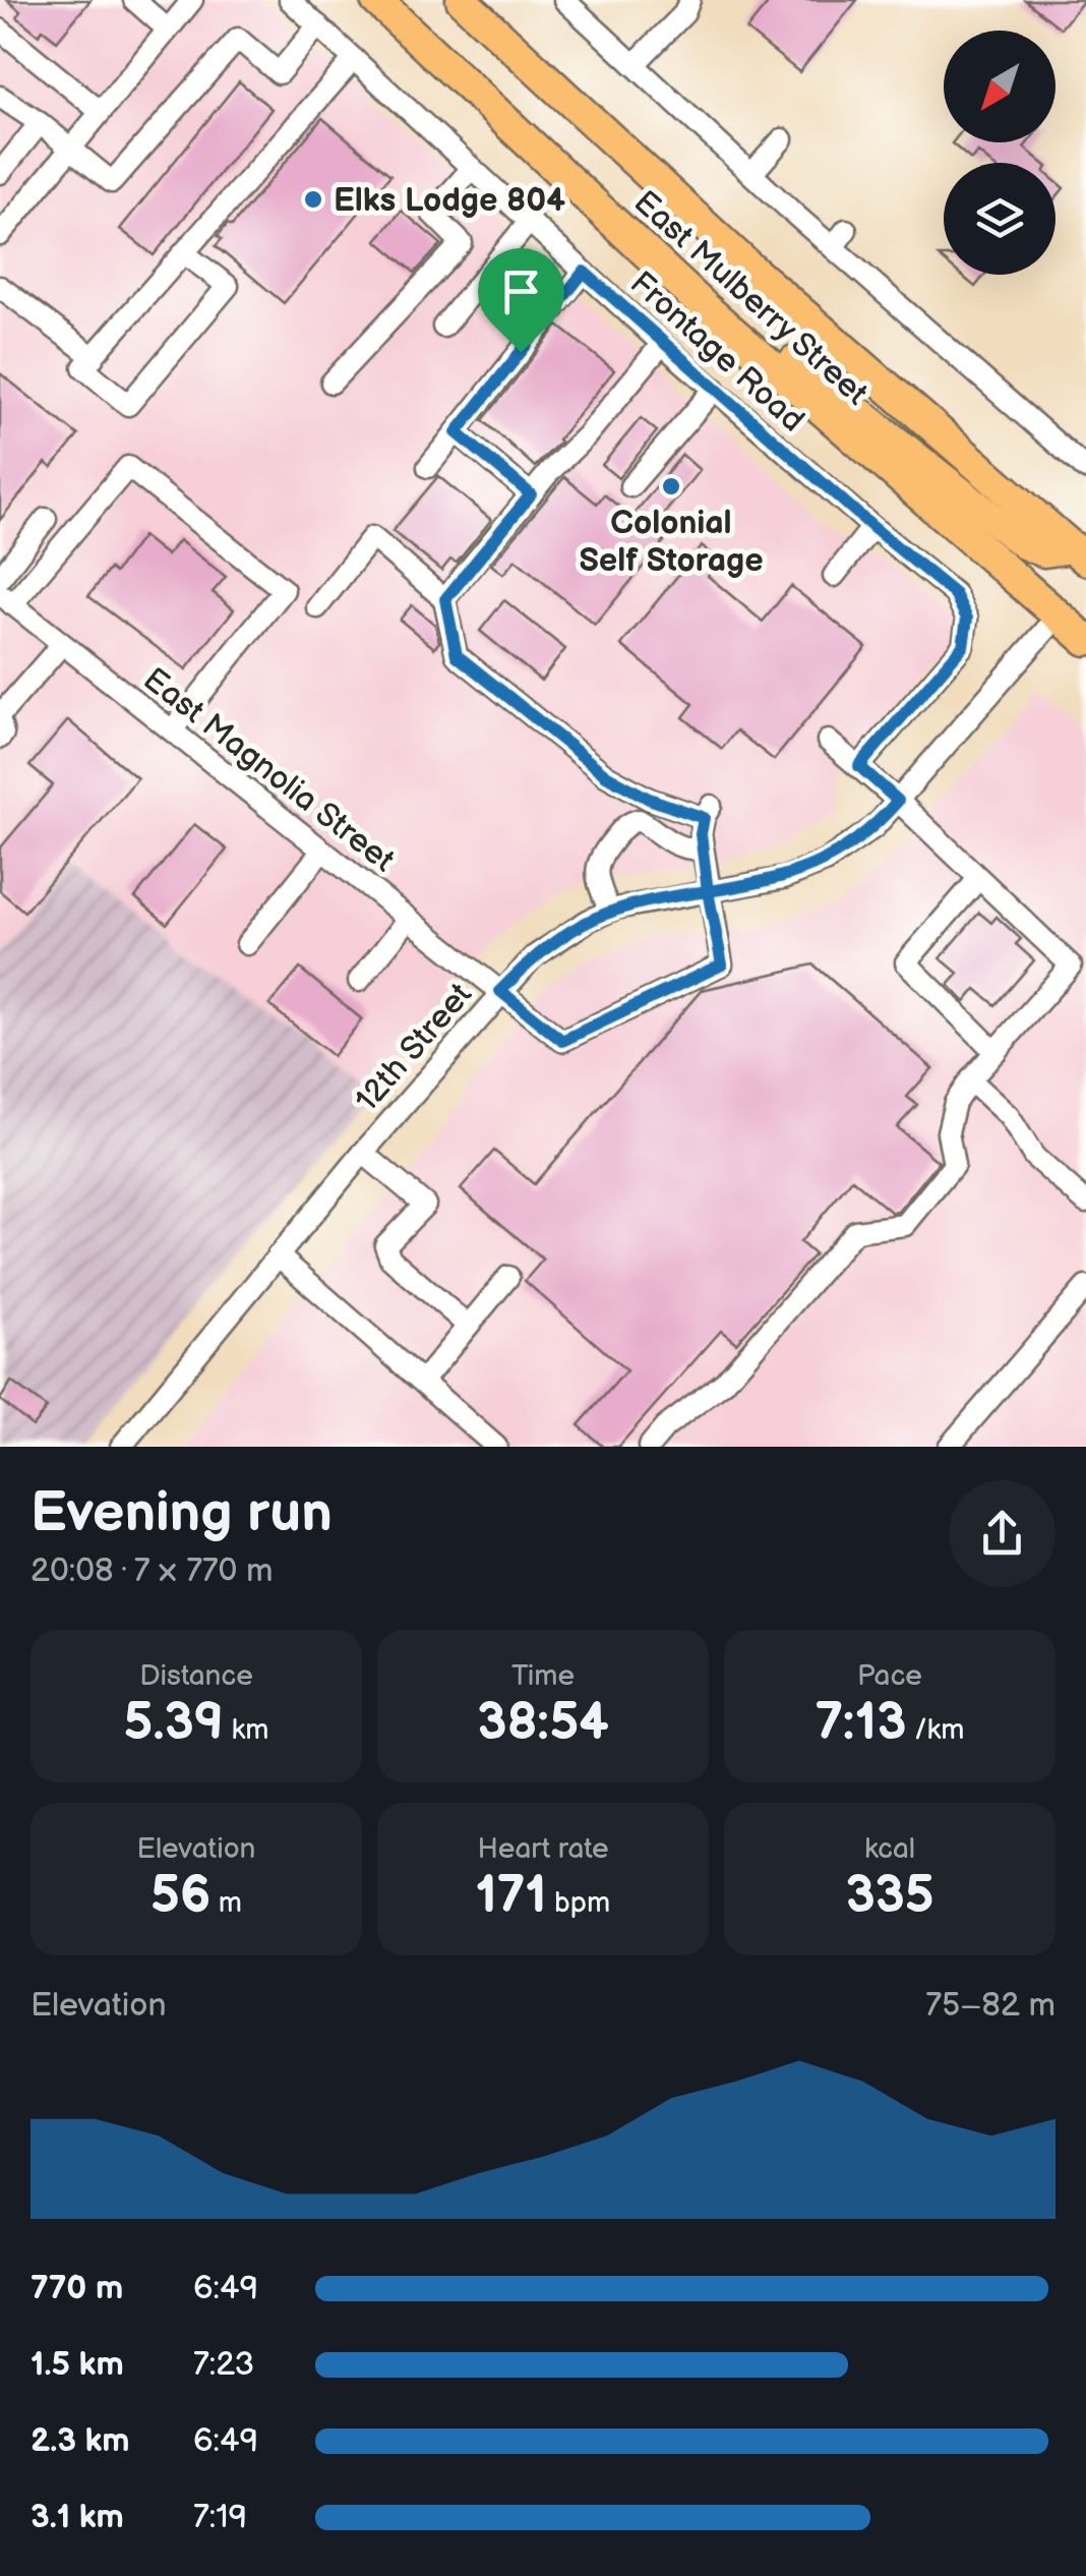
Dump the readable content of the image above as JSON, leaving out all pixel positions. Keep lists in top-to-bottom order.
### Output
{
  "streets": {
    "highway": ["East Mulberry Street"],
    "street": ["Frontage Road", "East Magnolia Street", "12th Street"]
  },
  "crossings": [
    ["East Mulberry Street", "12th Street"],
    ["East Magnolia Street", "12th Street"]
  ],
  "places": ["Elks Lodge 804", "Colonial Self Storage"],
  "north": "bottom left",
  "page": {
    "heading": ["Evening run", "20:08 · 7 × 770 m"],
    "stats": [
      ["Distance", "5.39 km"],
      ["Time", "38:54"],
      ["Pace", "7:13 /km"],
      ["Elevation", "56 m"],
      ["Heart rate", "171 bpm"],
      ["kcal", "335"]
    ],
    "chart": ["Elevation", "75–82 m"],
    "list": [
      {
        "name": "770 m",
        "note": "6:49"
      },
      {
        "name": "1.5 km",
        "note": "7:23"
      },
      {
        "name": "2.3 km",
        "note": "6:49"
      },
      {
        "name": "3.1 km",
        "note": "7:19"
      }
    ]
  }
}
